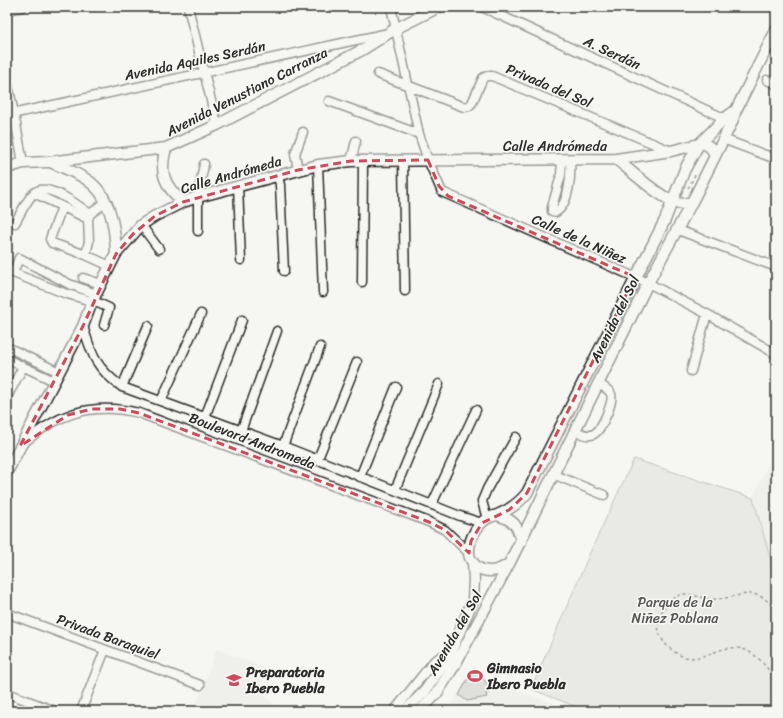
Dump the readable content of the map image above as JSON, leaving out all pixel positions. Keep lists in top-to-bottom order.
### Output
{
  "streets": {
    "main road": ["Avenida Venustiano Carranza", "Calle Andrómeda", "Avenida del Sol"],
    "street": [
      "A. Serdán",
      "Avenida Aquiles Serdán",
      "Privada del Sol",
      "Calle de la Niñez",
      "Boulevard Andromeda",
      "Privada Baraquiel"
    ]
  },
  "crossings": [
    ["A. Serdán", "Avenida del Sol"],
    ["Avenida Aquiles Serdán", "Avenida Venustiano Carranza"],
    ["Avenida Aquiles Serdán", "Calle de la Niñez"],
    ["Privada del Sol", "Calle Andrómeda"],
    ["Privada del Sol", "Calle de la Niñez"],
    ["Avenida Venustiano Carranza", "Calle de la Niñez"],
    ["Calle Andrómeda", "Calle de la Niñez"],
    ["Calle Andrómeda", "Avenida del Sol"],
    ["Calle Andrómeda", "Boulevard Andromeda"],
    ["Calle de la Niñez", "Avenida del Sol"],
    ["Avenida del Sol", "Boulevard Andromeda"]
  ],
  "parks": ["Parque de la Niñez Poblana"],
  "places": {
    "sports": ["Gimnasio Ibero Puebla"],
    "school or university": ["Preparatoria Ibero Puebla"]
  }
}
